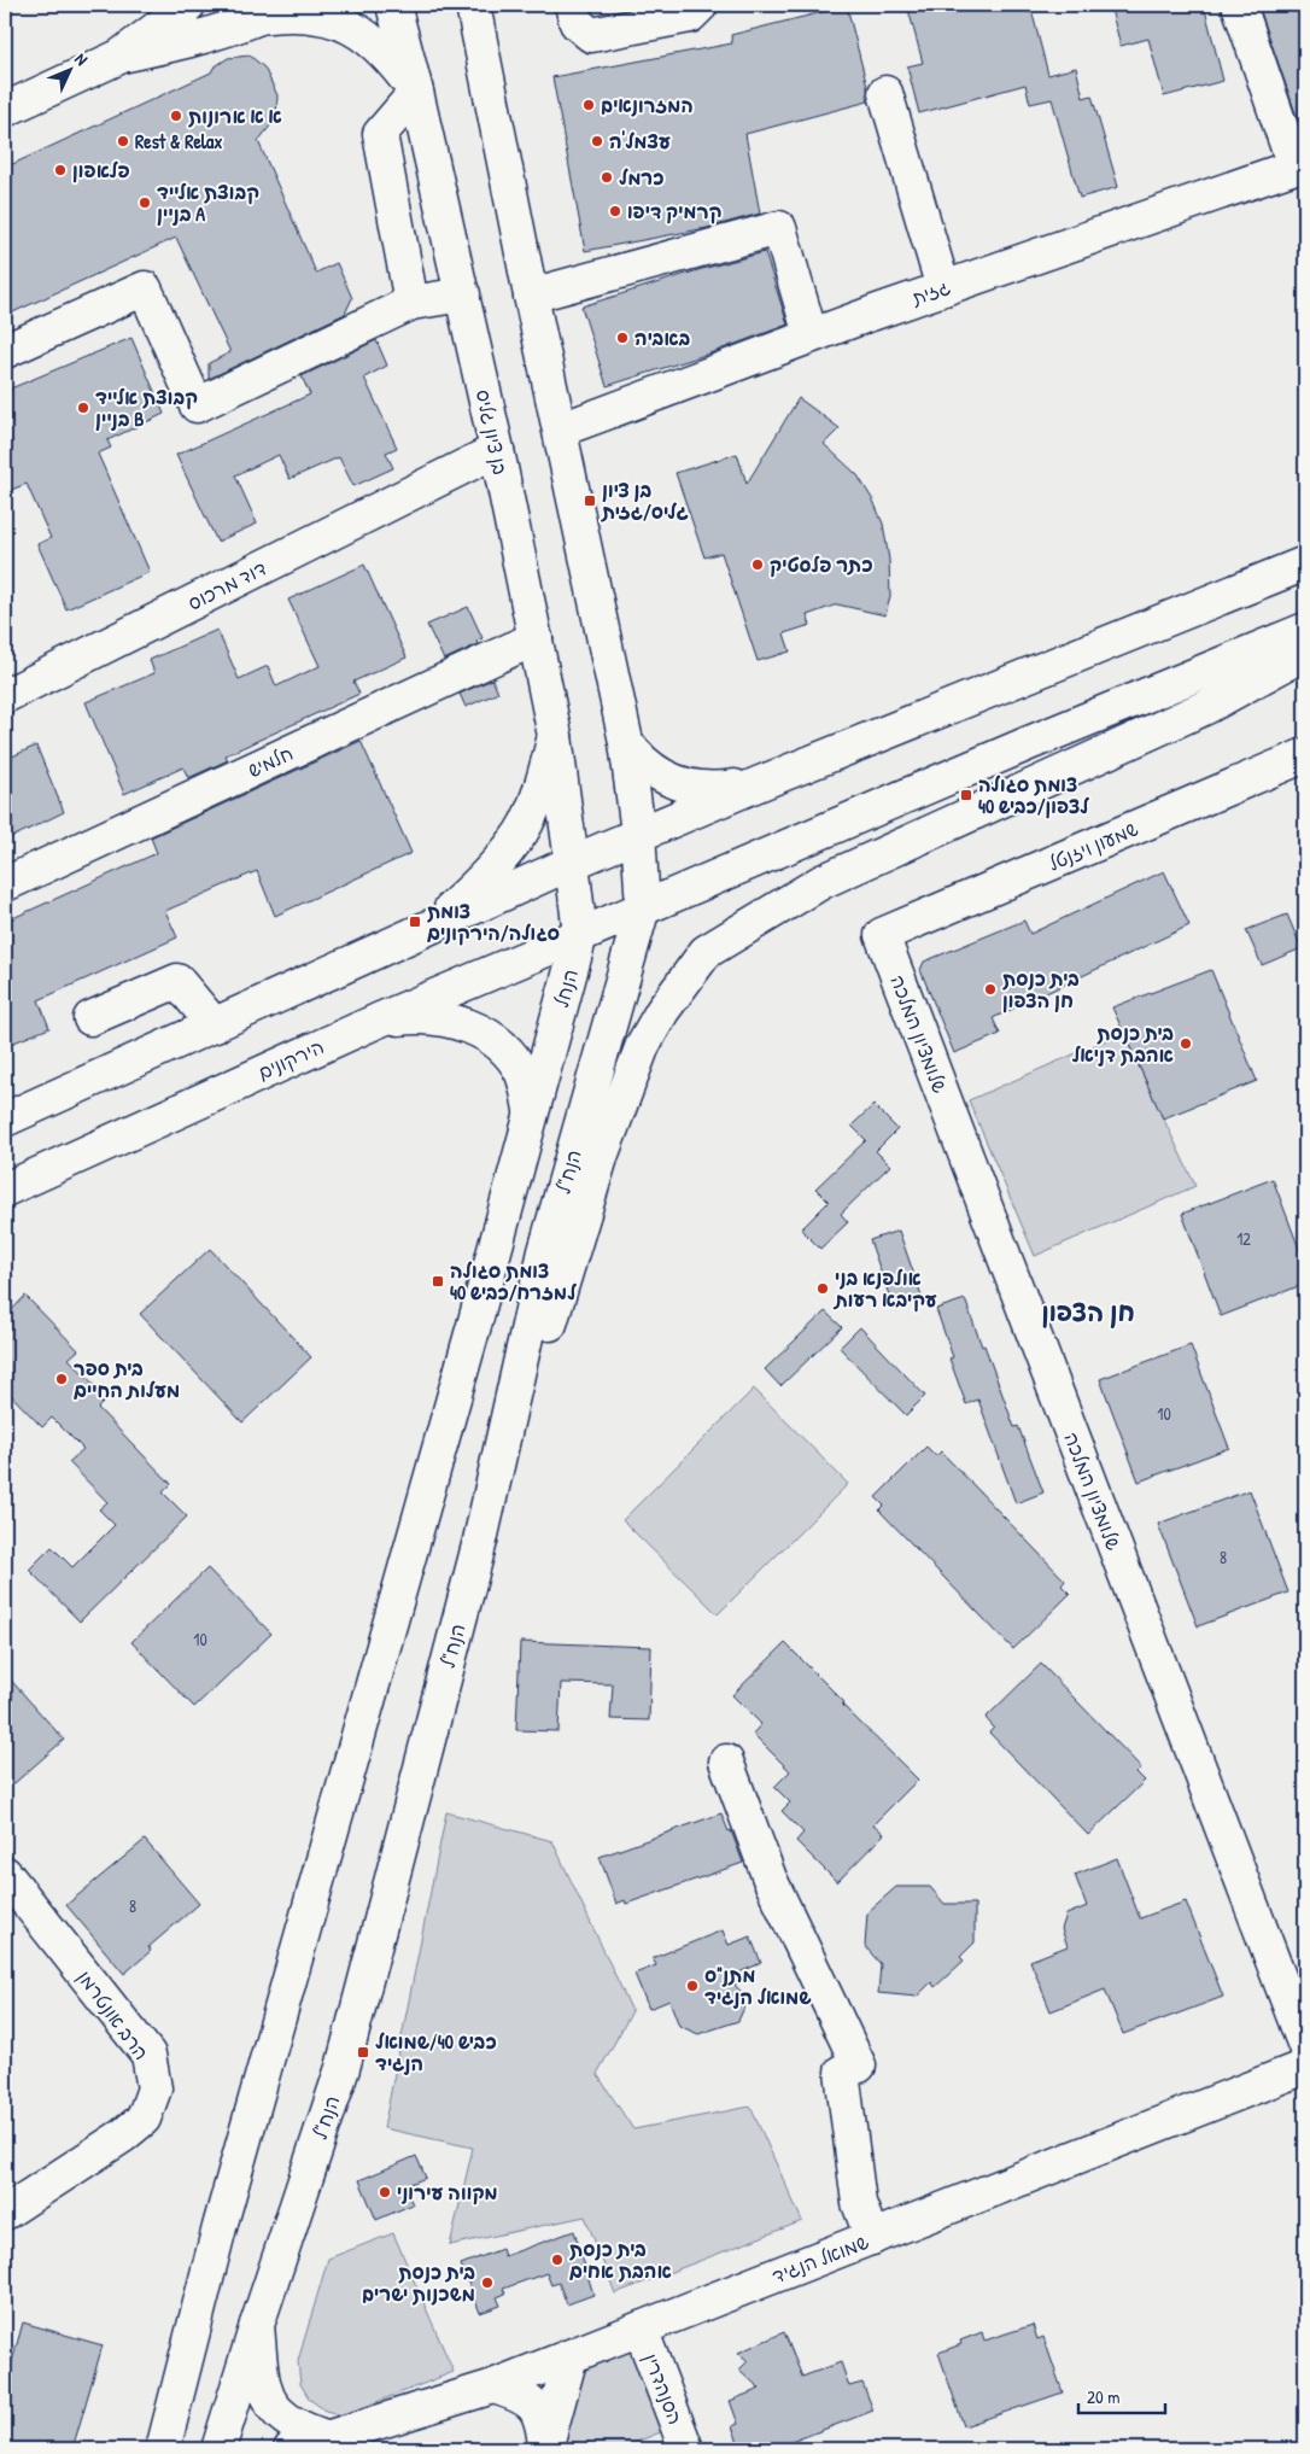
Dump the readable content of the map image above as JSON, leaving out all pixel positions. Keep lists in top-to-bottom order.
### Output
{
  "streets": {
    "main road": [
      "גזית",
      "בן ציון גליס",
      "דוד מרכוס",
      "חלמיש",
      "שמעון ויזנטל",
      "הנחל",
      "שלומציון המלכה",
      "הירקונים",
      "הנח\"ל",
      "הרב אונטרמן",
      "שמואל הנגיד",
      "הסנהדרין"
    ]
  },
  "crossings": [
    ["בן ציון גליס", "דוד מרכוס"],
    ["בן ציון גליס", "חלמיש"],
    ["בן ציון גליס", "הנחל"],
    ["שמעון ויזנטל", "שלומציון המלכה"],
    ["הנחל", "הירקונים"],
    ["הירקונים", "הנח\"ל"],
    ["שמואל הנגיד", "הסנהדרין"]
  ],
  "districts": ["חן הצפון"],
  "places": {
    "other": [
      "המזרונאים",
      "א א ארונות",
      "Rest & Relax",
      "עצמל'ה",
      "פלאפון",
      "כרמל",
      "קבוצת אלייד בניין A",
      "קרמיק דיפו",
      "באביה",
      "קבוצת אלייד בניין B",
      "כתר פלסטיק",
      "בית כנסת חן הצפון",
      "בית כנסת אהבת דניאל",
      "אולפנא בני עקיבא רעות",
      "בית ספר מעלות החיים",
      "מתנ\"ס שמואל הנגיד",
      "מקווה עירוני",
      "בית כנסת אהבת אחים",
      "בית כנסת משכנות ישרים"
    ],
    "transit": [
      "בן ציון גליס/גזית",
      "צומת סגולה לצפון/כביש 40",
      "צומת סגולה/הירקונים",
      "צומת סגולה למזרח/כביש 40",
      "כביש 40/שמואל הנגיד"
    ]
  },
  "house_numbers": [
    "12",
    "10",
    "8",
    "10",
    "8"
  ],
  "scale_bar": "20 m",
  "north": "top right"
}
